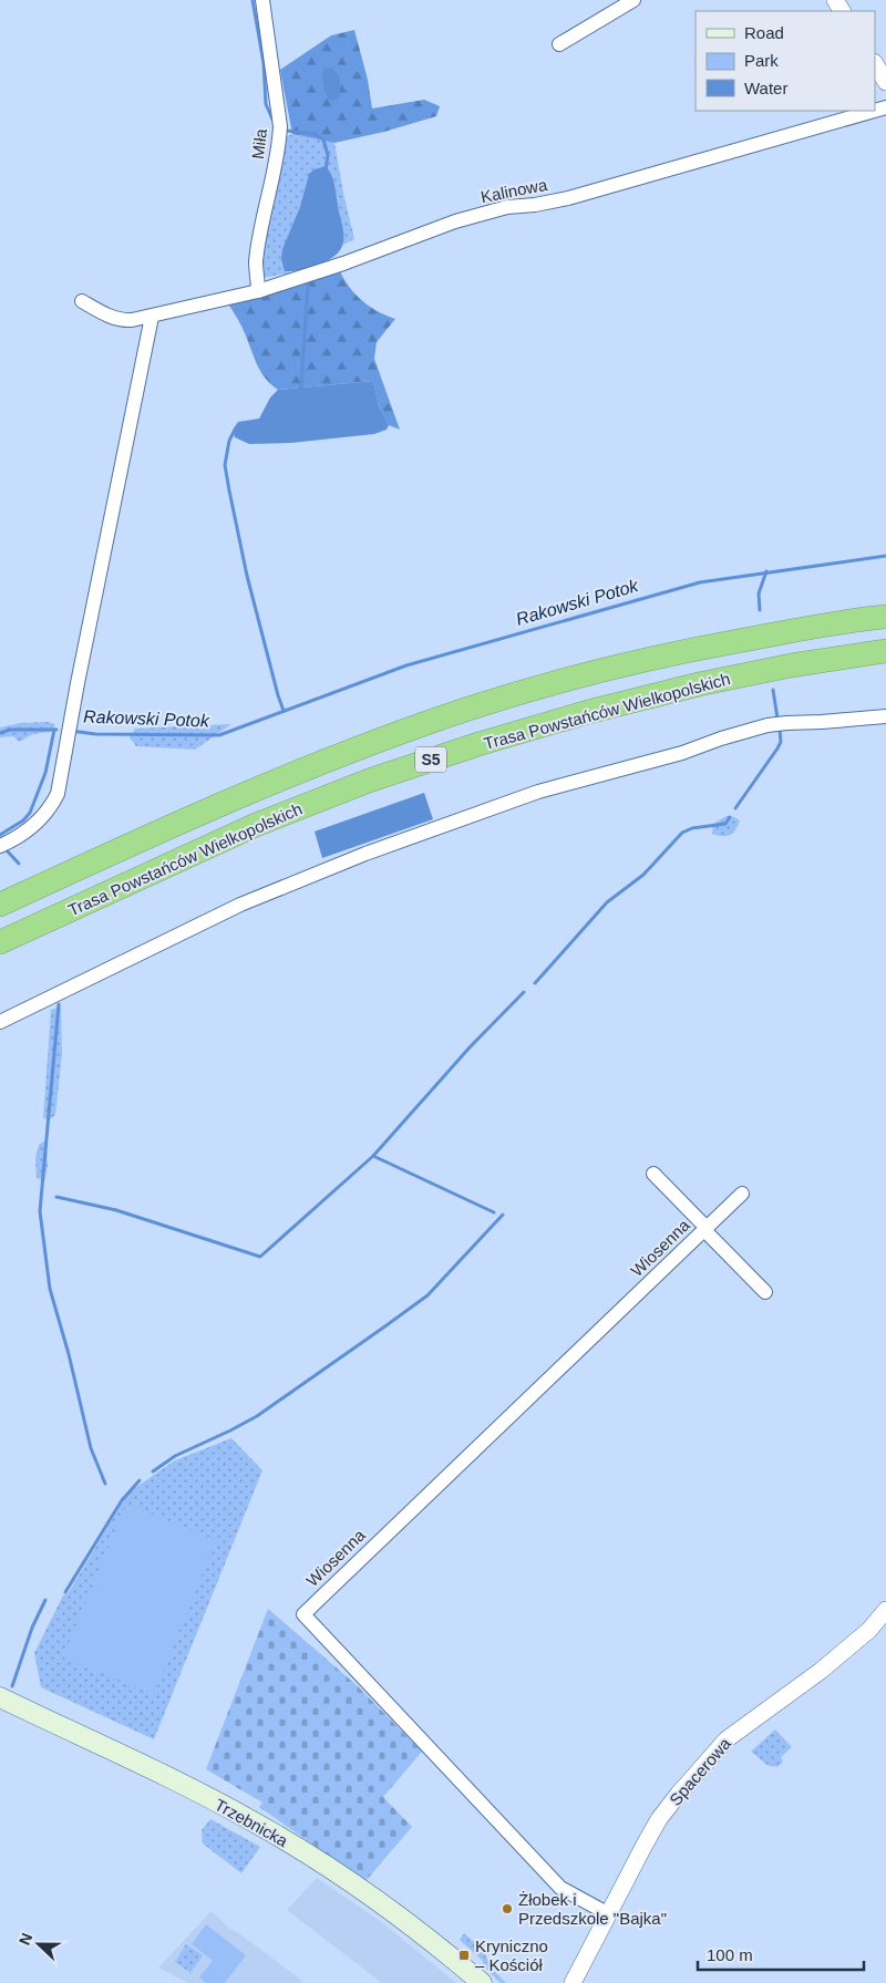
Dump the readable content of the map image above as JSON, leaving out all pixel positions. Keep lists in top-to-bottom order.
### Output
{
  "streets": {
    "highway": ["Trasa Powstańców Wielkopolskich", "S5"],
    "main road": ["Trzebnicka"],
    "street": [
      "Miła",
      "Kalinowa",
      "Wiosenna",
      "Spacerowa"
    ]
  },
  "crossings": [
    ["Miła", "Kalinowa"],
    ["Wiosenna", "Spacerowa"]
  ],
  "water": ["Rakowski Potok"],
  "places": {
    "other": ["Żłobek i Przedszkole \"Bajka\""],
    "transit": ["Kryniczno – Kościół"]
  },
  "legend": ["Road", "Park", "Water"],
  "scale_bar": "100 m",
  "north": "left"
}
